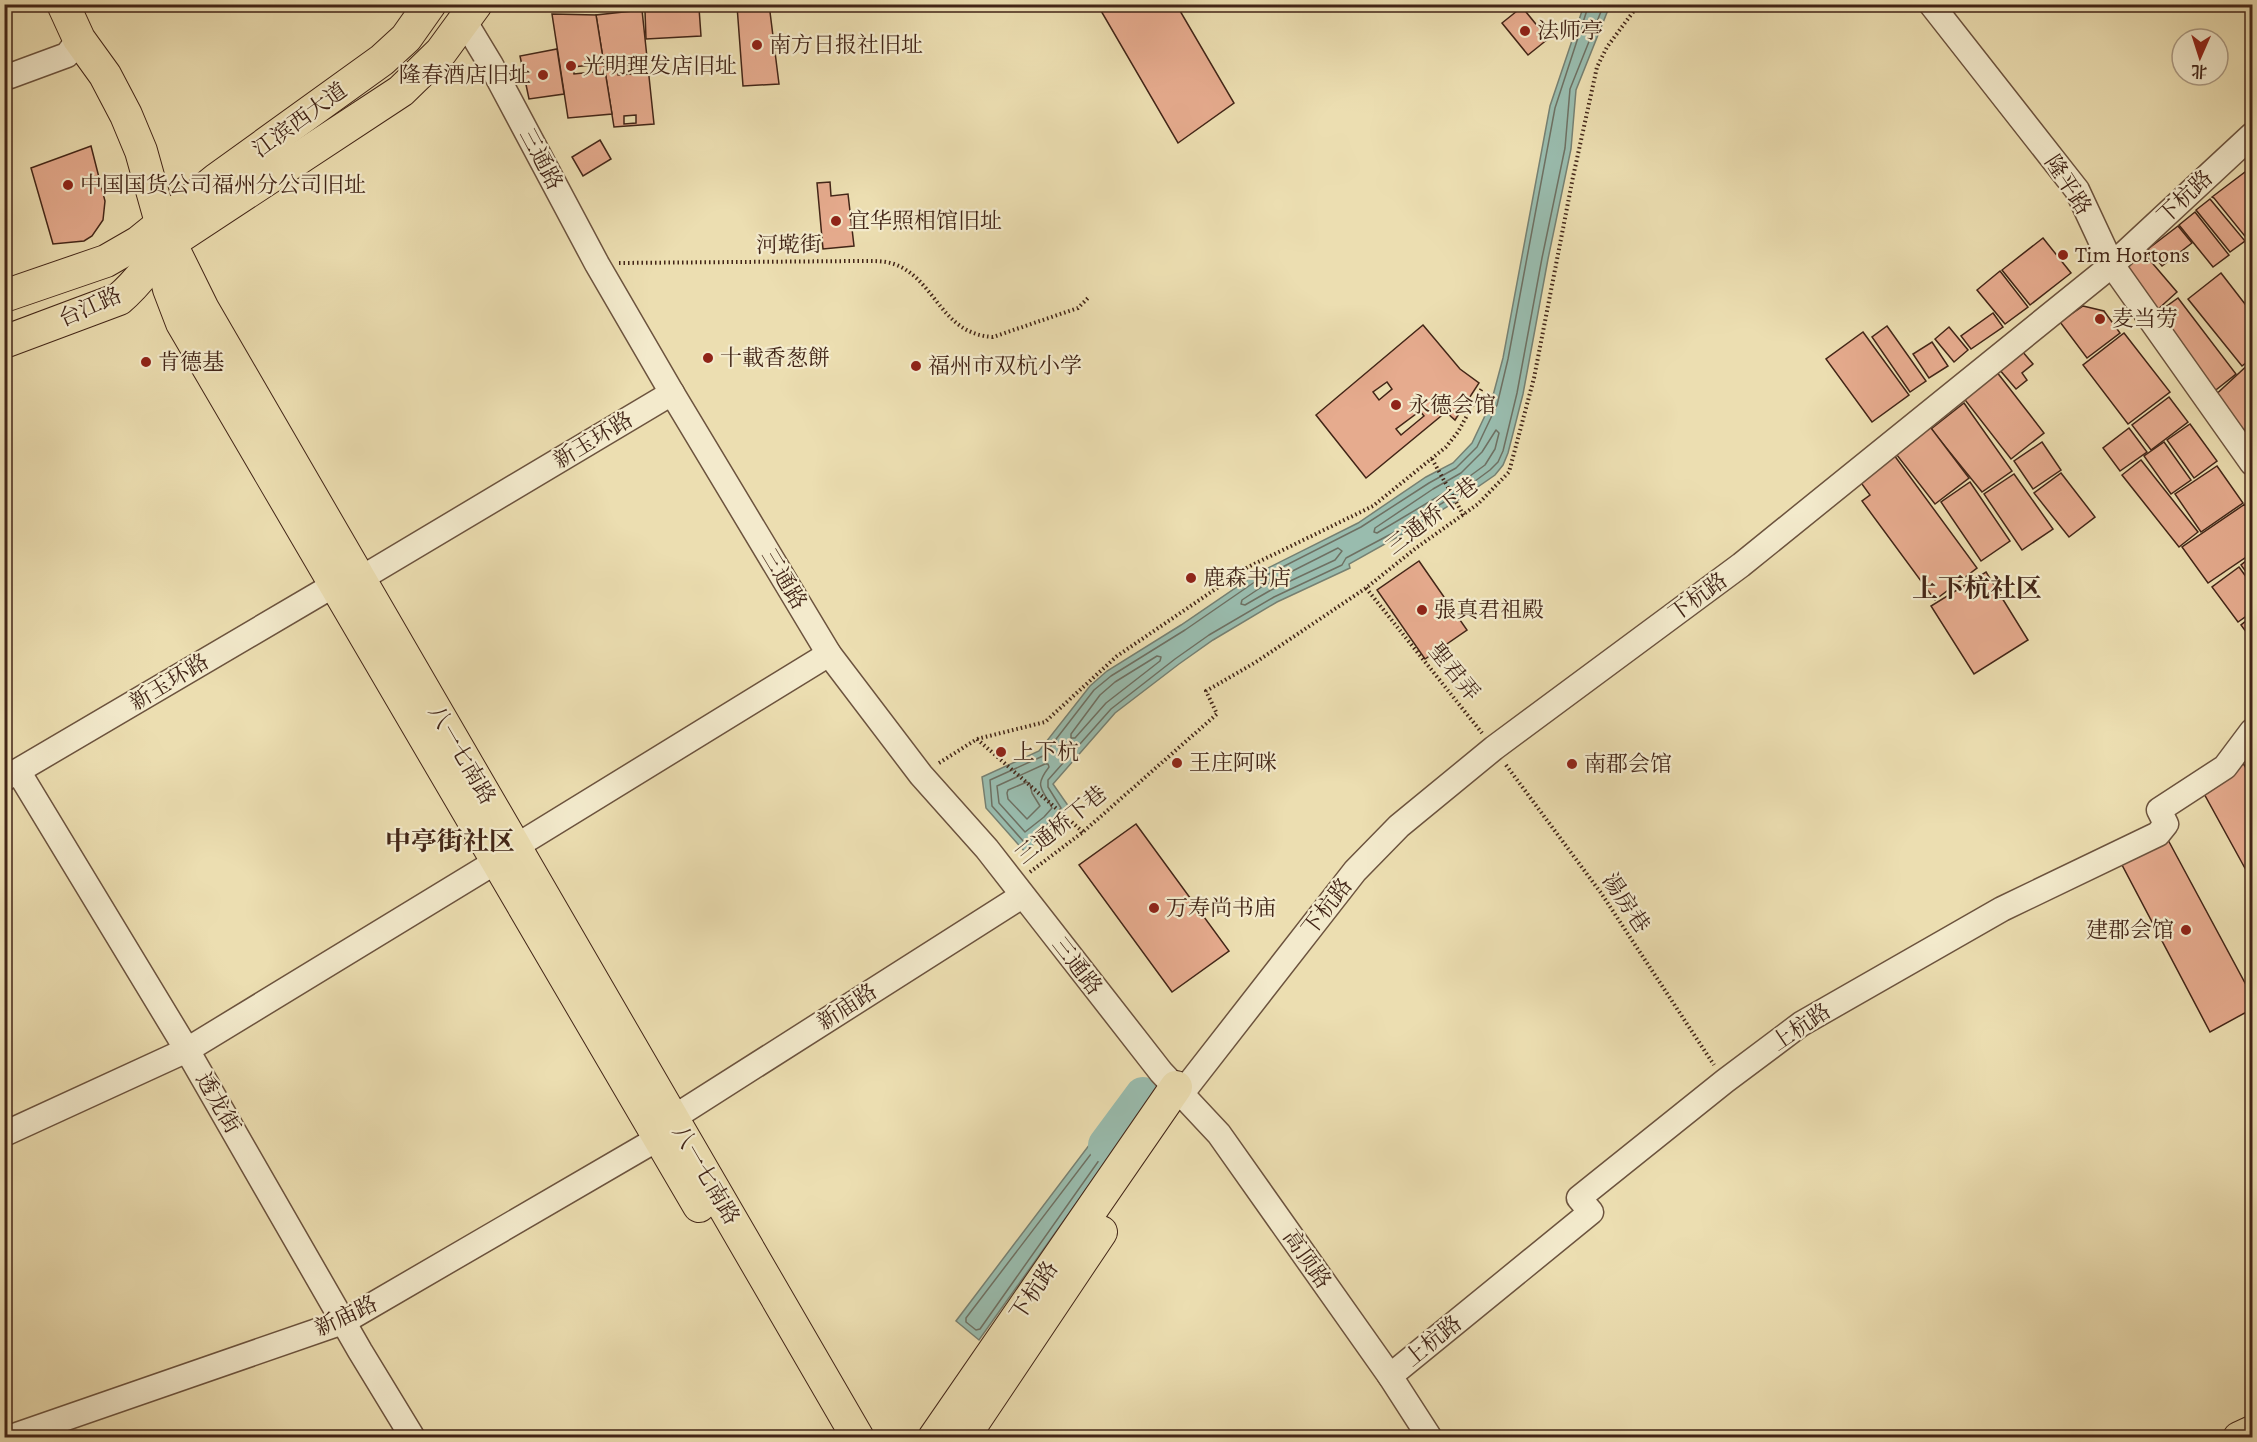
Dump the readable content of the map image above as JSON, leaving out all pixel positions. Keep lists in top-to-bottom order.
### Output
{
  "streets": {
    "main road": [
      "江滨西大道",
      "下杭路",
      "台江路",
      "八一七南路"
    ],
    "street": [
      "三通路",
      "隆平路",
      "新玉环路",
      "新庙路",
      "上杭路",
      "透龙街",
      "高顶路"
    ],
    "path": [
      "河墘街",
      "三通桥下巷",
      "聖君弄",
      "湯房巷"
    ]
  },
  "crossings": [
    ["江滨西大道", "三通路"],
    ["江滨西大道", "台江路"],
    ["江滨西大道", "八一七南路"],
    ["三通路", "下杭路"],
    ["三通路", "河墘街"],
    ["三通路", "新玉环路"],
    ["三通路", "三通桥下巷"],
    ["三通路", "新庙路"],
    ["三通路", "高顶路"],
    ["隆平路", "下杭路"],
    ["下杭路", "聖君弄"],
    ["下杭路", "湯房巷"],
    ["下杭路", "高顶路"],
    ["台江路", "八一七南路"],
    ["新玉环路", "八一七南路"],
    ["新玉环路", "透龙街"],
    ["三通桥下巷", "聖君弄"],
    ["三通桥下巷", "新庙路"],
    ["聖君弄", "湯房巷"],
    ["八一七南路", "新庙路"],
    ["湯房巷", "上杭路"],
    ["新庙路", "透龙街"],
    ["上杭路", "高顶路"]
  ],
  "districts": ["上下杭社区", "中亭街社区"],
  "places": [
    "法师亭",
    "南方日报社旧址",
    "光明理发店旧址",
    "隆春酒店旧址",
    "中国国货公司福州分公司旧址",
    "宜华照相馆旧址",
    "Tim Hortons",
    "麦当劳",
    "十載香葱餅",
    "肯德基",
    "福州市双杭小学",
    "永德会馆",
    "鹿森书店",
    "張真君祖殿",
    "上下杭",
    "王庄阿咪",
    "南郡会馆",
    "万寿尚书庙",
    "建郡会馆"
  ],
  "north": "bottom"
}
